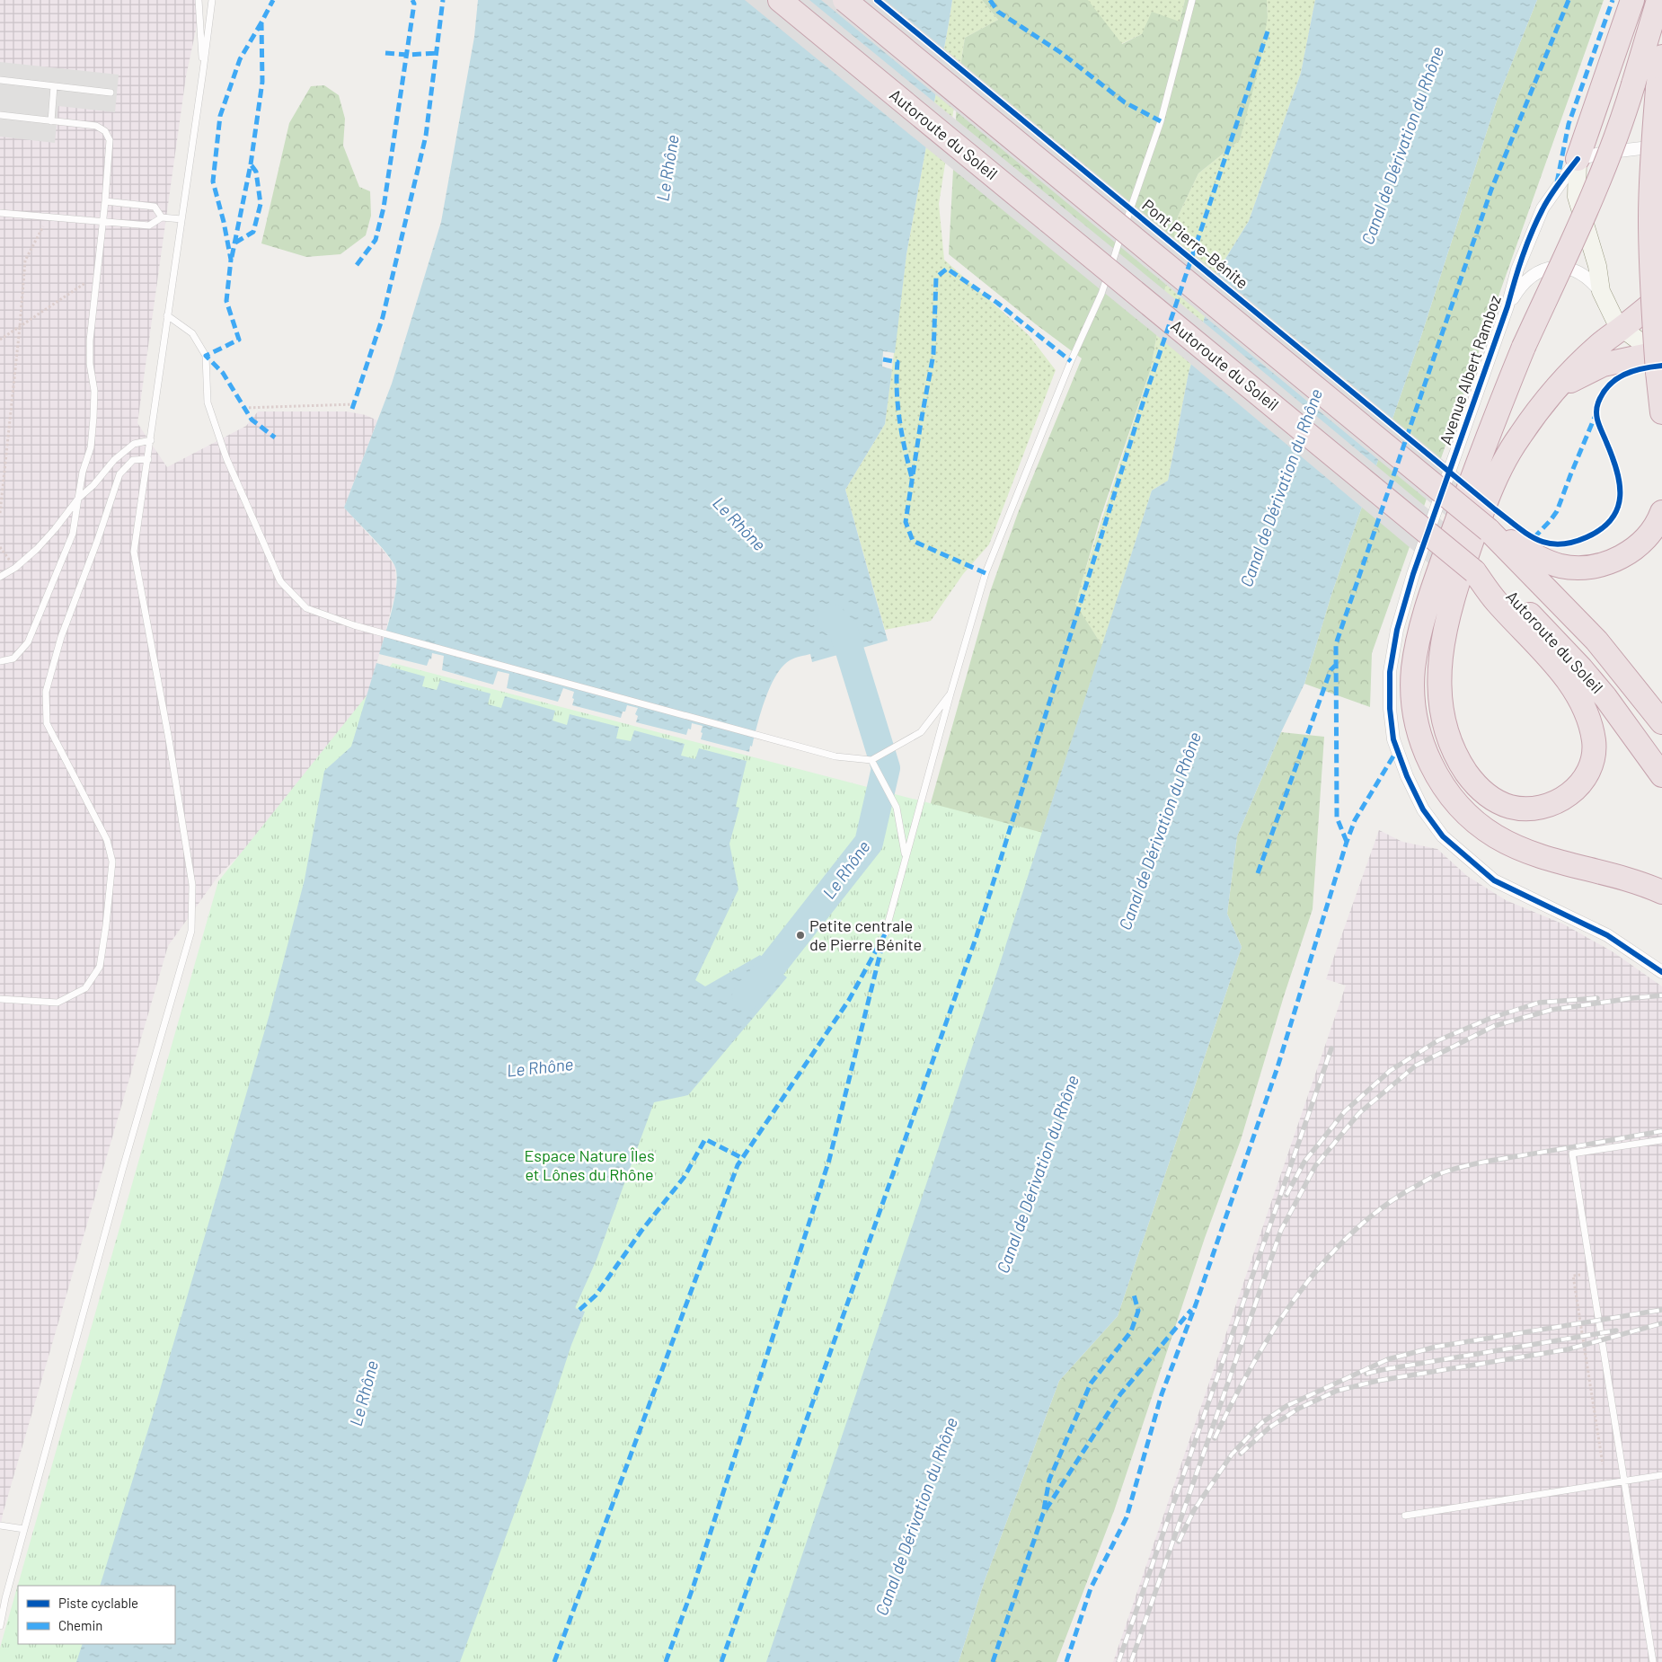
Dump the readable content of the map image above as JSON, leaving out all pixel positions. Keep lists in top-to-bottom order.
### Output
{
  "streets": {
    "highway": ["Autoroute du Soleil"],
    "street": ["Avenue Albert Ramboz"],
    "cycle path": ["Pont Pierre-Bénite"]
  },
  "water": ["Canal de Dérivation du Rhône", "Le Rhône"],
  "parks": ["Espace Nature Îles et Lônes du Rhône"],
  "places": ["Petite centrale de Pierre Bénite"],
  "legend": ["Piste cyclable", "Chemin"]
}
